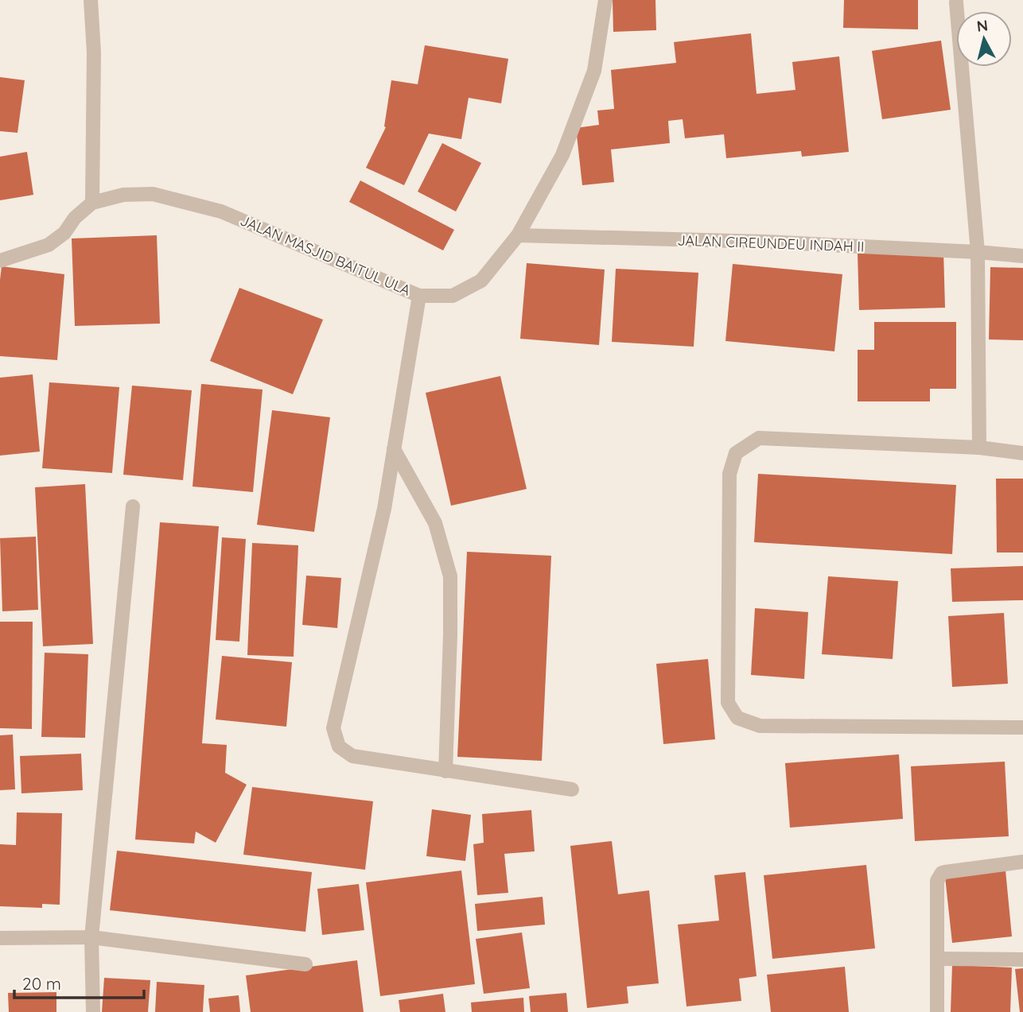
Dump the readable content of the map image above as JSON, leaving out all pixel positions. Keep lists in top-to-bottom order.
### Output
{
  "streets": {
    "street": ["JALAN CIREUNDEU INDAH II", "JALAN MASJID BAITUL ULA"]
  },
  "crossings": [
    ["JALAN CIREUNDEU INDAH II", "JALAN MASJID BAITUL ULA"]
  ],
  "scale_bar": "20 m",
  "north": "top"
}
